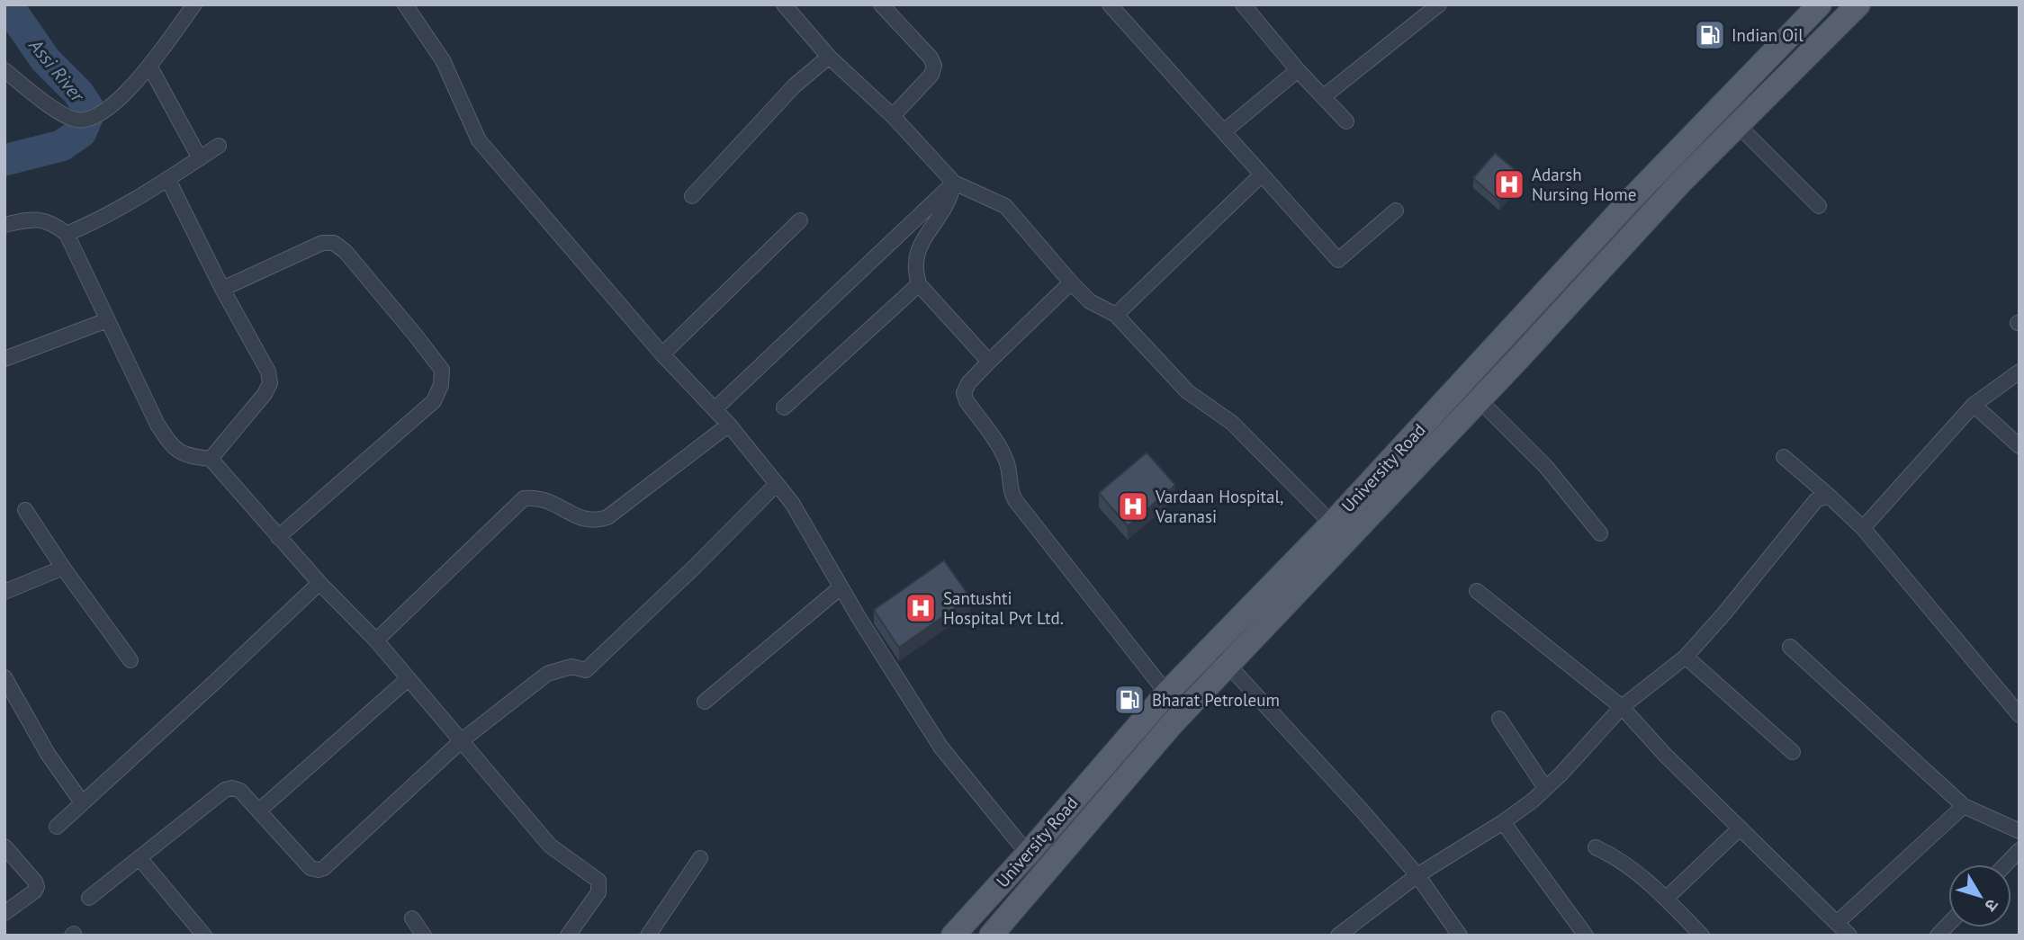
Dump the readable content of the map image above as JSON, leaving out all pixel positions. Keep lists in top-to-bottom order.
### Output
{
  "streets": {
    "main road": ["University Road"]
  },
  "water": ["Assi River"],
  "places": {
    "fuel station": ["Indian Oil", "Bharat Petroleum"],
    "hospital": ["Adarsh Nursing Home", "Vardaan Hospital, Varanasi", "Santushti Hospital Pvt Ltd."]
  },
  "north": "bottom right"
}
